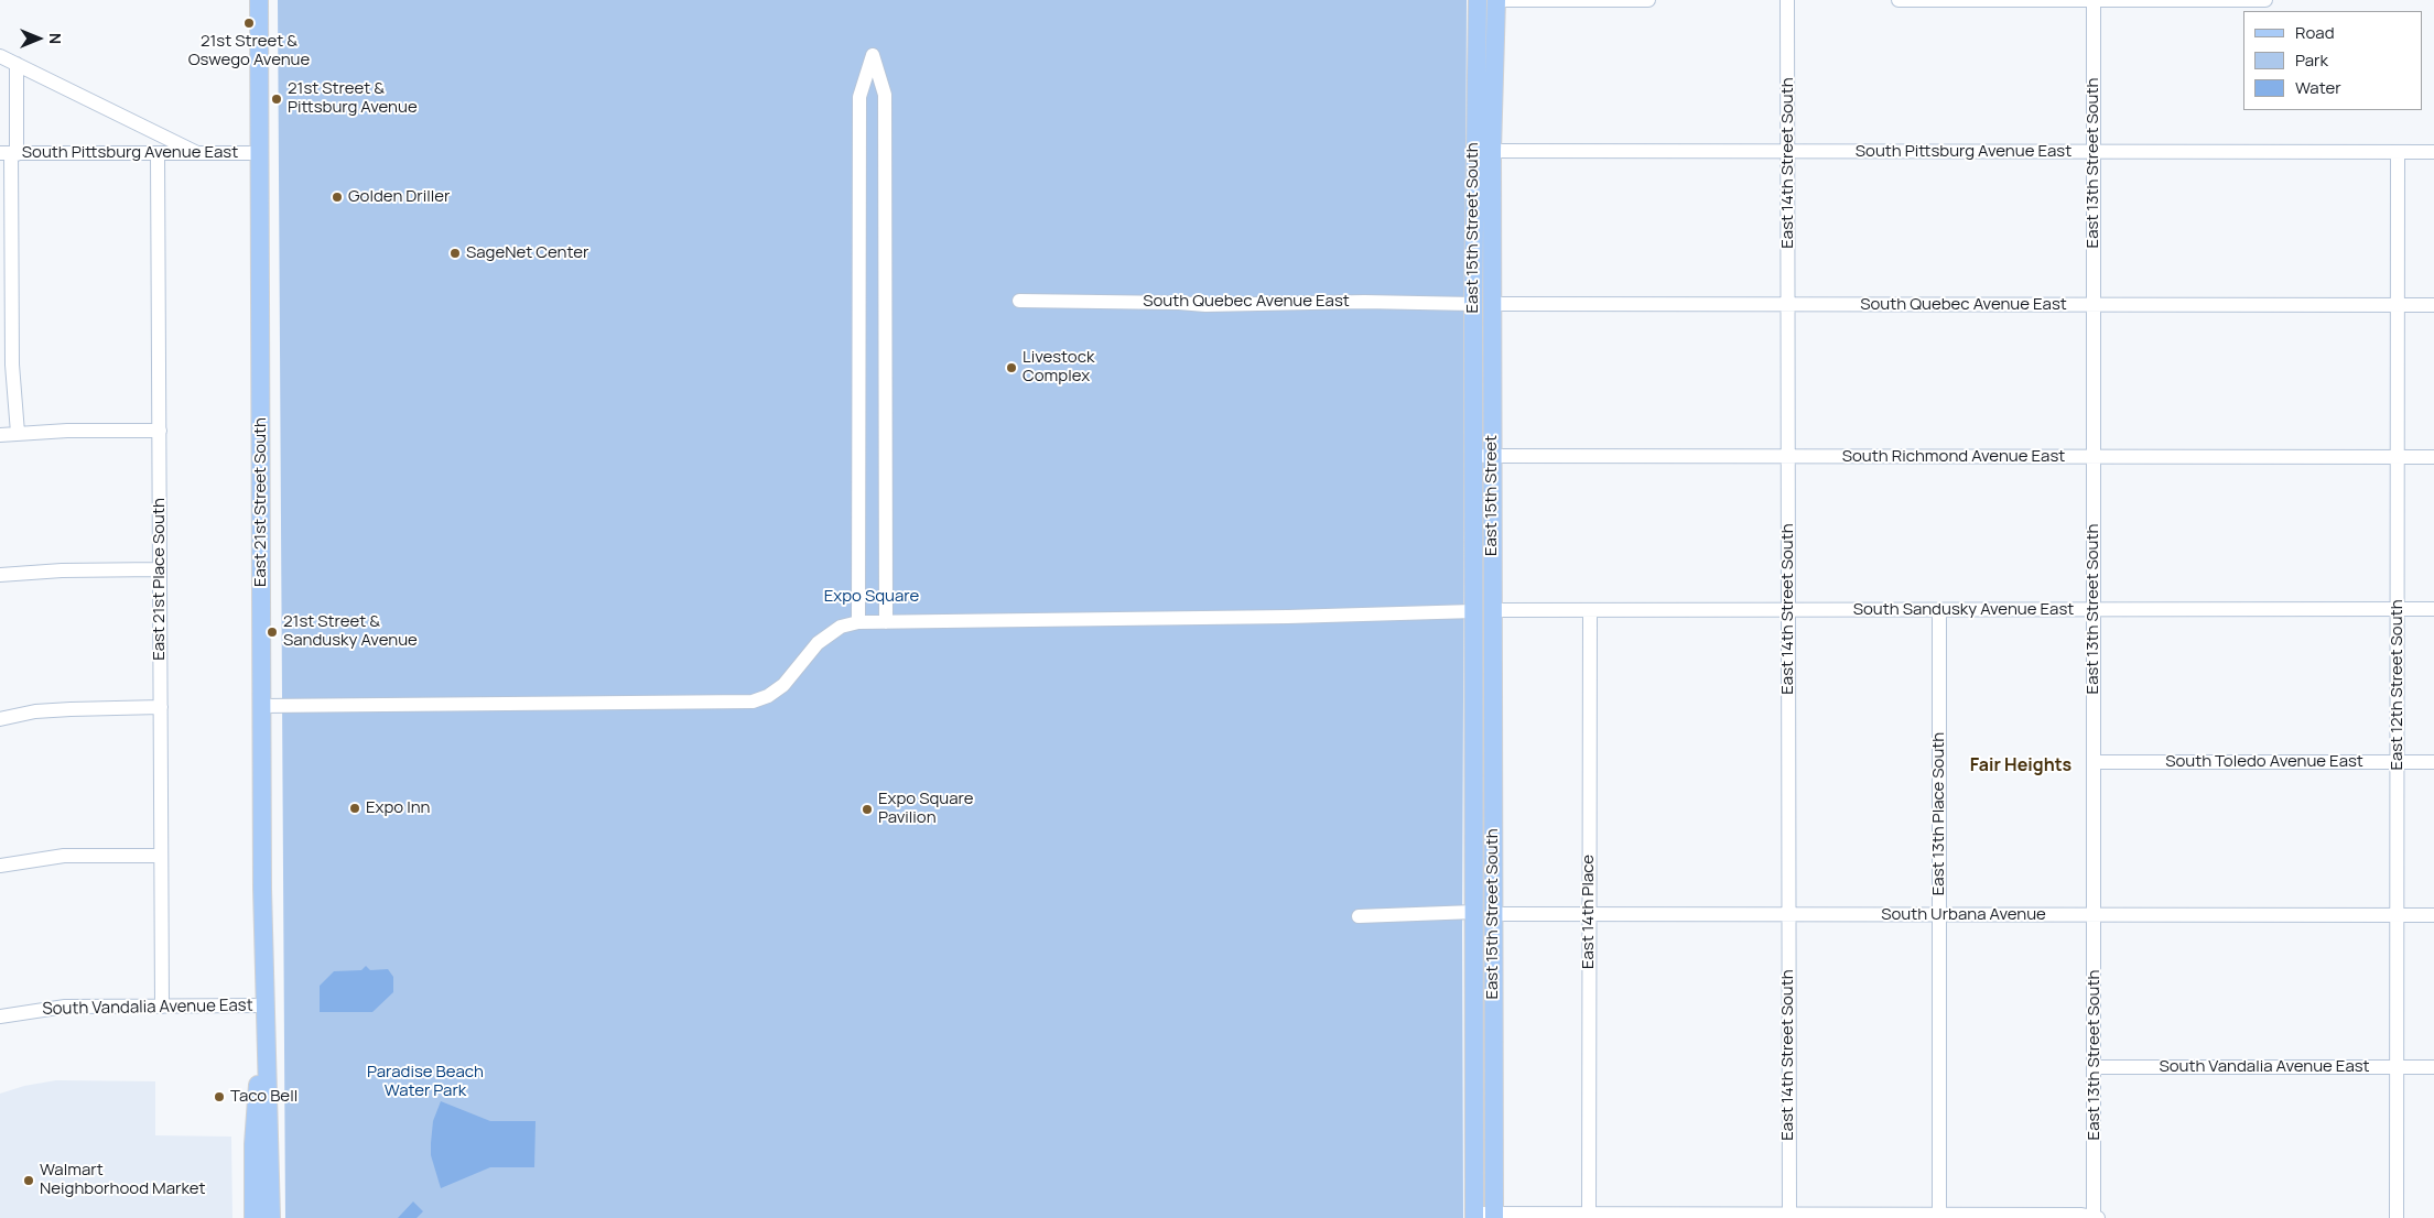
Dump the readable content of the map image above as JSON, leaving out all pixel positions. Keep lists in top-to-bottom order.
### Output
{
  "streets": {
    "main road": ["East 15th Street South", "East 15th Street", "East 21st Street South"],
    "street": [
      "South Pittsburg Avenue East",
      "East 14th Street South",
      "East 13th Street South",
      "South Quebec Avenue East",
      "South Richmond Avenue East",
      "East 21st Place South",
      "South Sandusky Avenue East",
      "East 12th Street South",
      "South Toledo Avenue East",
      "East 13th Place South",
      "East 14th Place",
      "South Urbana Avenue",
      "South Vandalia Avenue East"
    ]
  },
  "crossings": [
    ["South Pittsburg Avenue East", "East 14th Street South"],
    ["South Pittsburg Avenue East", "East 13th Street South"],
    ["South Pittsburg Avenue East", "East 15th Street South"],
    ["South Pittsburg Avenue East", "East 21st Street South"],
    ["South Pittsburg Avenue East", "East 21st Place South"],
    ["South Pittsburg Avenue East", "East 12th Street South"],
    ["East 14th Street South", "South Quebec Avenue East"],
    ["East 14th Street South", "South Richmond Avenue East"],
    ["East 14th Street South", "South Sandusky Avenue East"],
    ["East 14th Street South", "South Urbana Avenue"],
    ["East 13th Street South", "South Quebec Avenue East"],
    ["East 13th Street South", "South Richmond Avenue East"],
    ["East 13th Street South", "South Sandusky Avenue East"],
    ["East 13th Street South", "South Toledo Avenue East"],
    ["East 13th Street South", "South Urbana Avenue"],
    ["East 13th Street South", "South Vandalia Avenue East"],
    ["East 15th Street South", "South Quebec Avenue East"],
    ["East 15th Street South", "South Richmond Avenue East"],
    ["East 15th Street South", "East 15th Street"],
    ["East 15th Street South", "South Sandusky Avenue East"],
    ["East 15th Street South", "South Urbana Avenue"],
    ["South Quebec Avenue East", "East 12th Street South"],
    ["South Richmond Avenue East", "East 15th Street"],
    ["South Richmond Avenue East", "East 12th Street South"],
    ["East 15th Street", "South Sandusky Avenue East"],
    ["East 21st Street South", "South Vandalia Avenue East"],
    ["East 21st Place South", "South Vandalia Avenue East"],
    ["South Sandusky Avenue East", "East 12th Street South"],
    ["South Sandusky Avenue East", "East 13th Place South"],
    ["South Sandusky Avenue East", "East 14th Place"],
    ["East 12th Street South", "South Toledo Avenue East"],
    ["East 12th Street South", "South Urbana Avenue"],
    ["East 12th Street South", "South Vandalia Avenue East"],
    ["East 13th Place South", "South Urbana Avenue"],
    ["East 14th Place", "South Urbana Avenue"]
  ],
  "districts": ["Fair Heights"],
  "parks": ["Expo Square", "Paradise Beach Water Park"],
  "places": [
    "21st Street & Oswego Avenue",
    "21st Street & Pittsburg Avenue",
    "Golden Driller",
    "SageNet Center",
    "Livestock Complex",
    "21st Street & Sandusky Avenue",
    "Expo Inn",
    "Expo Square Pavilion",
    "Taco Bell",
    "Walmart Neighborhood Market"
  ],
  "legend": ["Road", "Park", "Water"],
  "north": "right"
}
